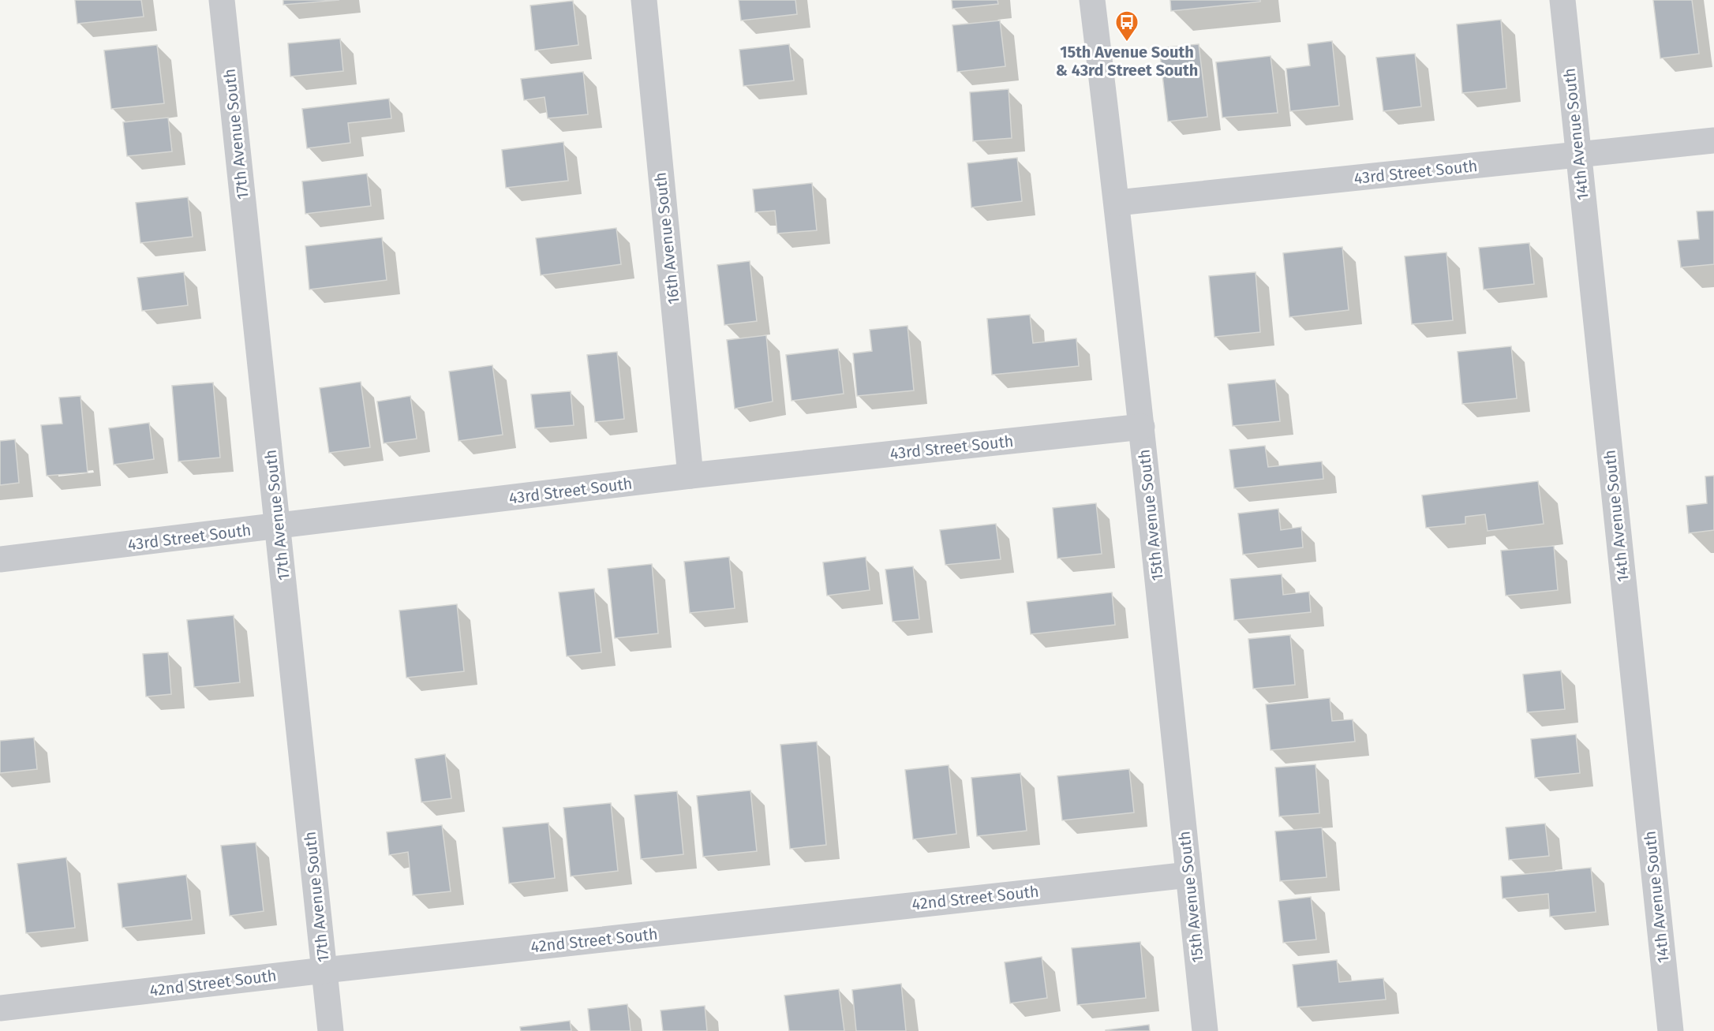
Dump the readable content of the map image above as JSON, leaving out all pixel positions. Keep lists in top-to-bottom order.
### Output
{
  "streets": {
    "street": [
      "17th Avenue South",
      "14th Avenue South",
      "43rd Street South",
      "16th Avenue South",
      "15th Avenue South",
      "42nd Street South"
    ]
  },
  "crossings": [
    ["17th Avenue South", "43rd Street South"],
    ["17th Avenue South", "42nd Street South"],
    ["14th Avenue South", "43rd Street South"],
    ["43rd Street South", "16th Avenue South"],
    ["43rd Street South", "15th Avenue South"],
    ["15th Avenue South", "42nd Street South"]
  ],
  "places": {
    "bus stop": ["15th Avenue South & 43rd Street South"]
  }
}
